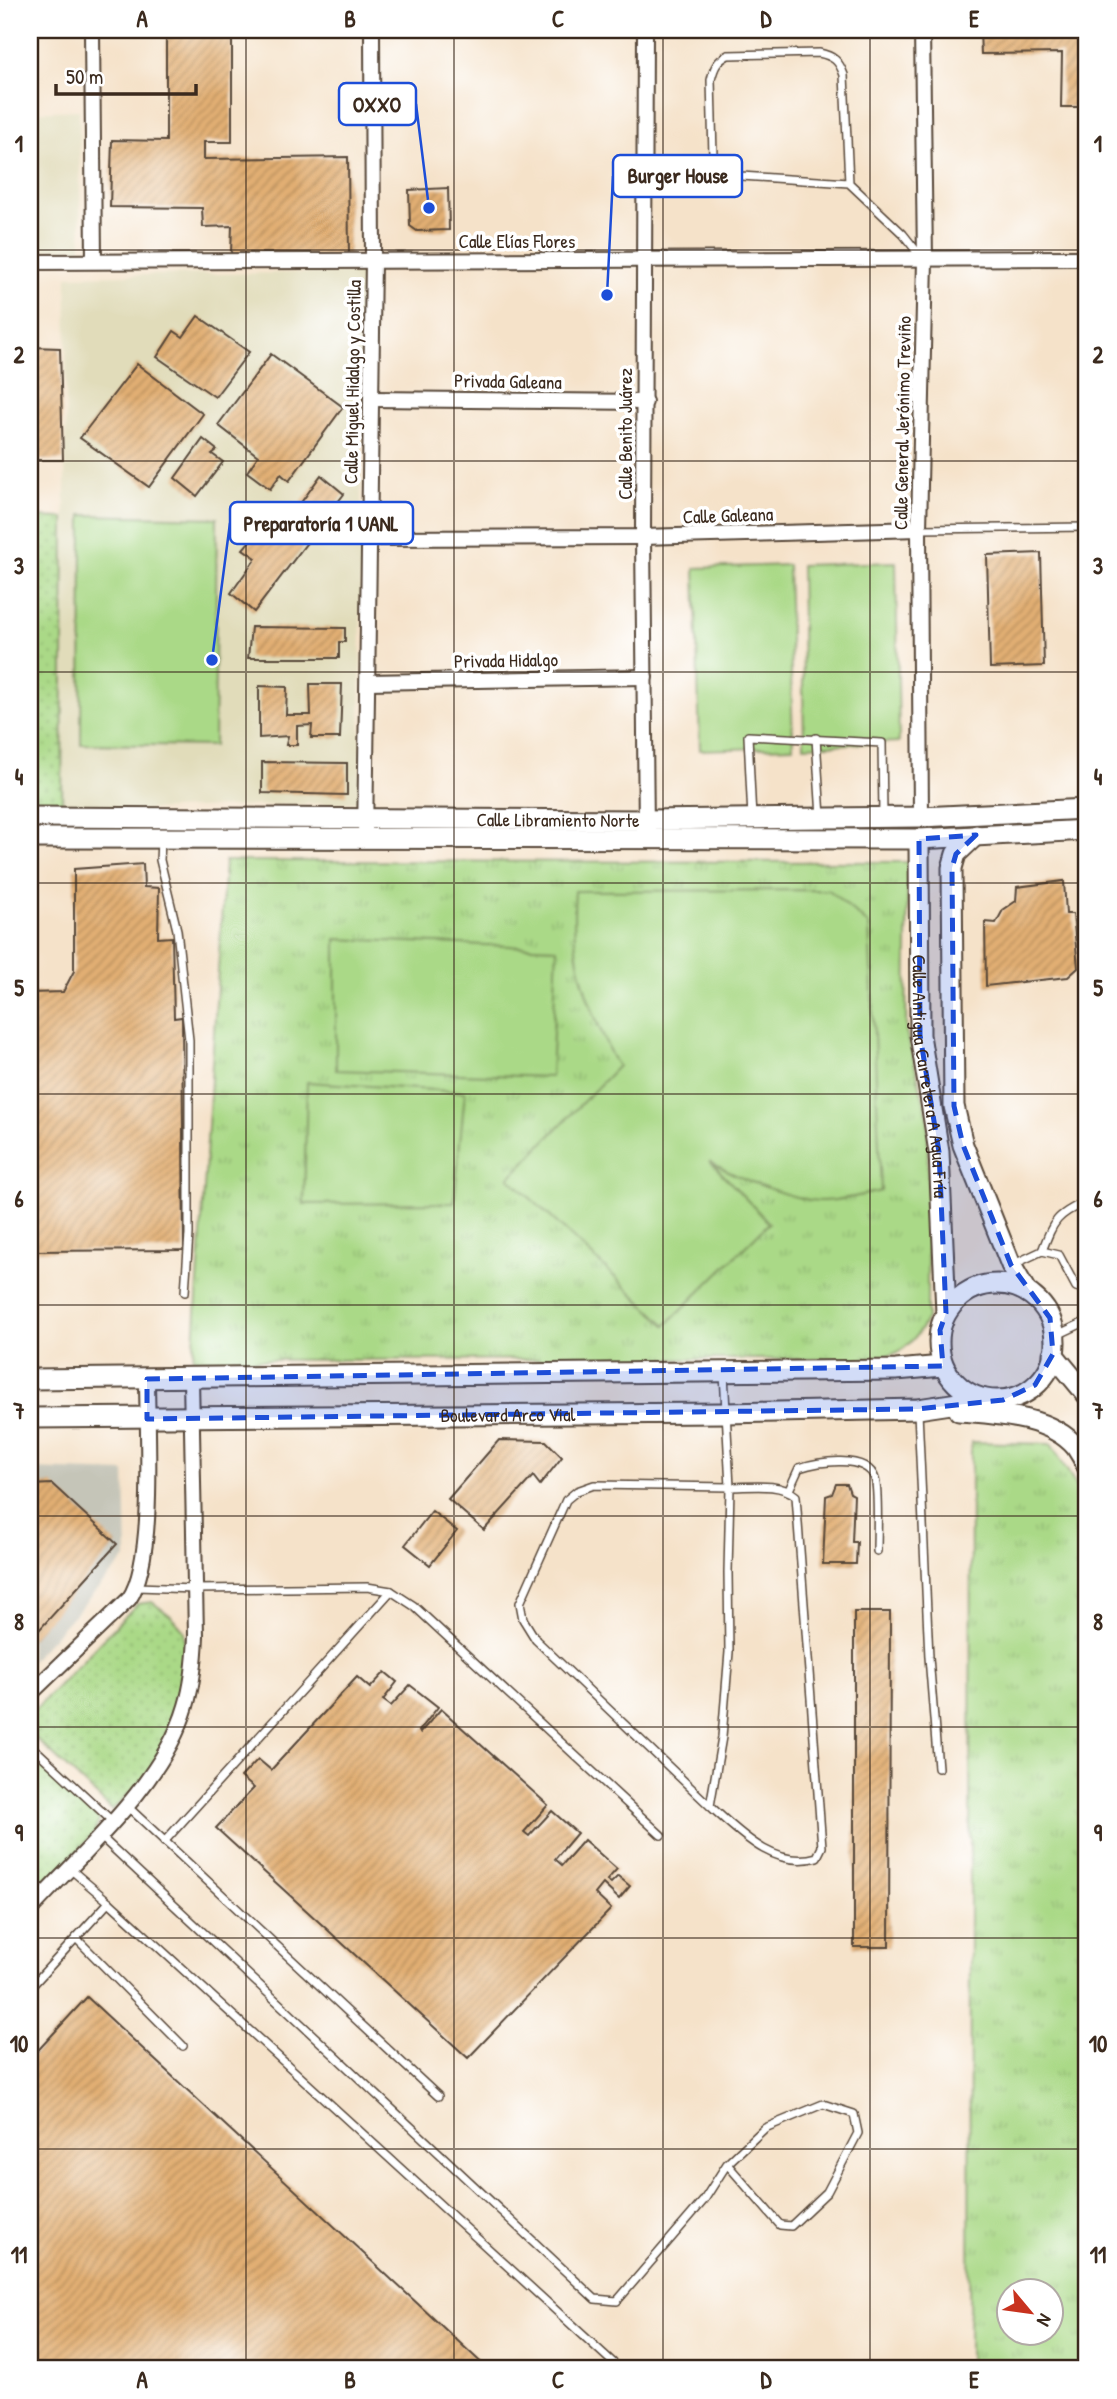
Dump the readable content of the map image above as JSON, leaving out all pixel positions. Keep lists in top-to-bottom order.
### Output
{
  "streets": {
    "street": [
      "Calle Elías Flores",
      "Privada Galeana",
      "Calle Miguel Hidalgo y Costilla",
      "Calle General Jerónimo Treviño",
      "Calle Benito Juárez",
      "Calle Galeana",
      "Privada Hidalgo",
      "Calle Libramiento Norte",
      "Calle Antigua Carretera A Agua Fría",
      "Boulevard Arco Vial"
    ]
  },
  "crossings": [
    ["Calle Elías Flores", "Calle Miguel Hidalgo y Costilla"],
    ["Calle Elías Flores", "Calle General Jerónimo Treviño"],
    ["Calle Elías Flores", "Calle Benito Juárez"],
    ["Privada Galeana", "Calle Miguel Hidalgo y Costilla"],
    ["Privada Galeana", "Calle Benito Juárez"],
    ["Calle Miguel Hidalgo y Costilla", "Calle Galeana"],
    ["Calle Miguel Hidalgo y Costilla", "Privada Hidalgo"],
    ["Calle Miguel Hidalgo y Costilla", "Calle Libramiento Norte"],
    ["Calle General Jerónimo Treviño", "Calle Galeana"],
    ["Calle General Jerónimo Treviño", "Calle Libramiento Norte"],
    ["Calle Benito Juárez", "Calle Galeana"],
    ["Calle Benito Juárez", "Privada Hidalgo"],
    ["Calle Benito Juárez", "Calle Libramiento Norte"],
    ["Calle Libramiento Norte", "Calle Antigua Carretera A Agua Fría"],
    ["Calle Antigua Carretera A Agua Fría", "Boulevard Arco Vial"]
  ],
  "places": ["OXXO", "Burger House", "Preparatoría 1 UANL"],
  "scale_bar": "50 m",
  "north": "bottom right",
  "grid": {
    "columns": [
      "A",
      "B",
      "C",
      "D",
      "E"
    ],
    "rows": [
      "1",
      "2",
      "3",
      "4",
      "5",
      "6",
      "7",
      "8",
      "9",
      "10",
      "11"
    ]
  }
}
